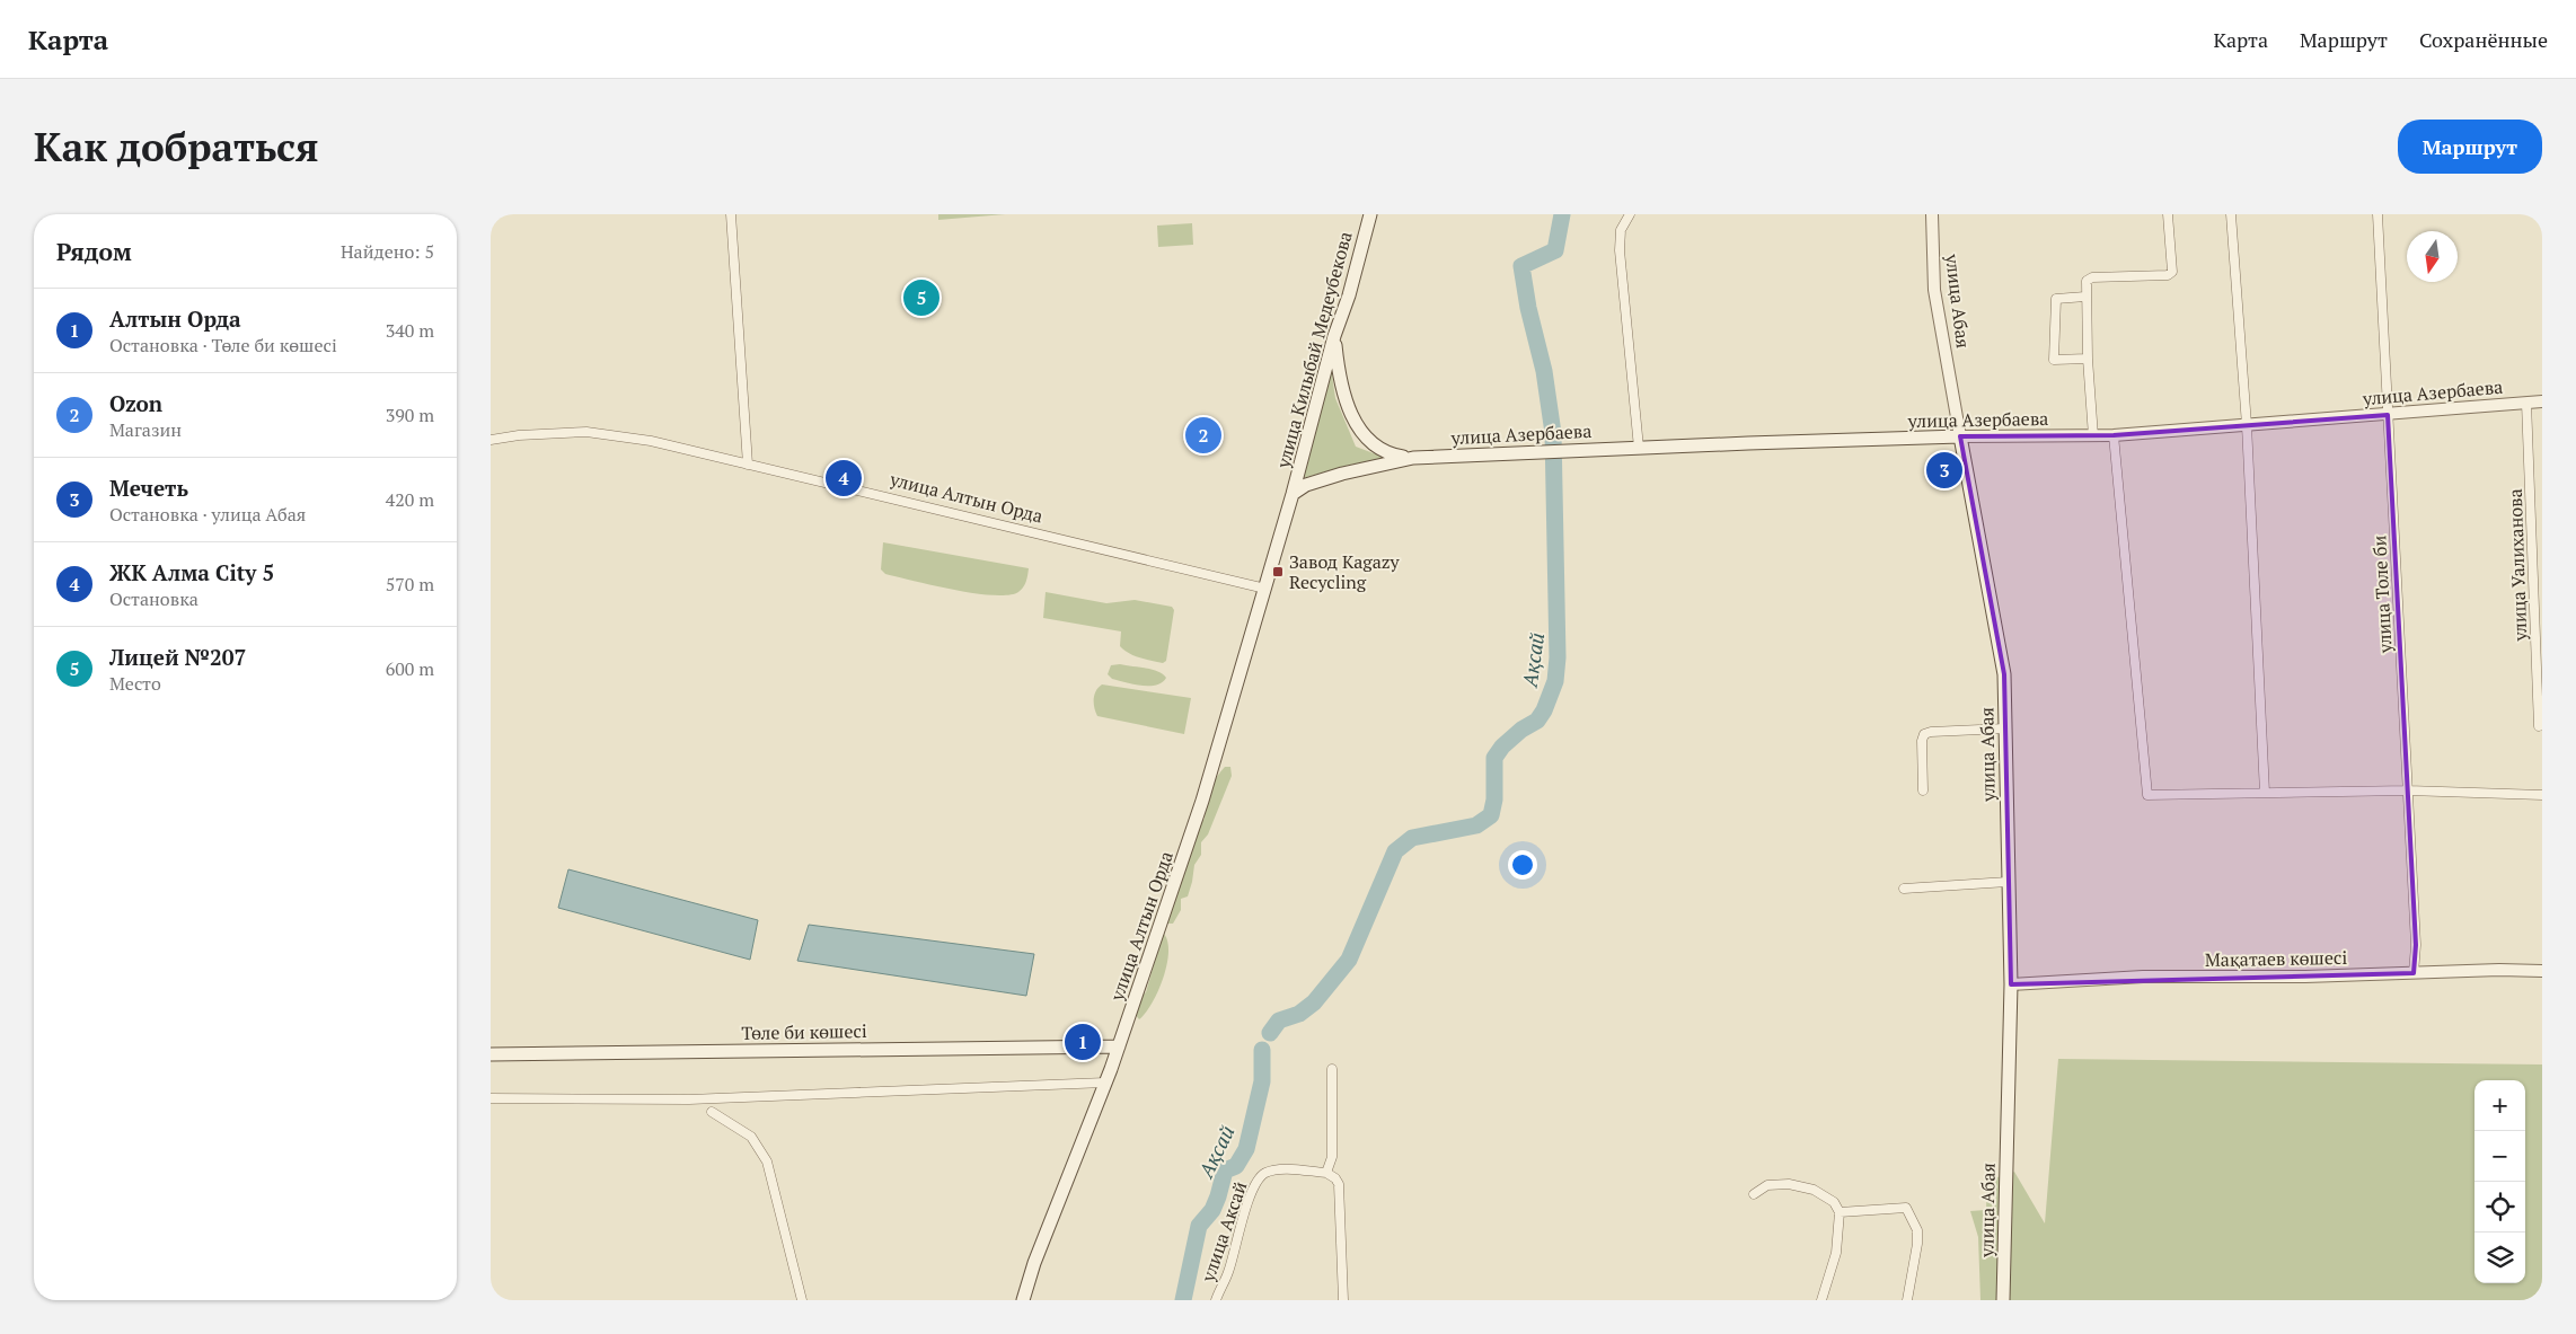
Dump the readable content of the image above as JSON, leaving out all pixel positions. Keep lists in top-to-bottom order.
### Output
{
  "streets": {
    "main road": [
      "улица Абая",
      "улица Килыбай Медеубекова",
      "улица Азербаева",
      "улица Алтын Орда",
      "Төле би көшесі"
    ],
    "street": [
      "улица Уалиханова",
      "улица Толе би",
      "Мақатаев көшесі",
      "улица Аксай"
    ]
  },
  "crossings": [
    ["улица Абая", "улица Азербаева"],
    ["улица Абая", "Мақатаев көшесі"],
    ["улица Килыбай Медеубекова", "улица Азербаева"],
    ["улица Килыбай Медеубекова", "улица Алтын Орда"],
    ["улица Азербаева", "улица Алтын Орда"],
    ["улица Азербаева", "улица Уалиханова"],
    ["улица Азербаева", "улица Толе би"],
    ["улица Алтын Орда", "Төле би көшесі"],
    ["улица Толе би", "Мақатаев көшесі"]
  ],
  "water": ["Ақсай"],
  "places": {
    "transit": ["Завод Kagazy Recycling"]
  },
  "north": "bottom",
  "page": {
    "header": "Карта",
    "nav": ["Карта", "Маршрут", "Сохранённые"],
    "buttons": "Маршрут",
    "title": "Как добраться",
    "heading": ["Рядом", "Найдено: 5"],
    "pins": [
      "5",
      "2",
      "3",
      "4",
      "1"
    ],
    "list": [
      {
        "mark": "1",
        "name": "Алтын Орда",
        "note": "Остановка · Төле би көшесі",
        "value": "340 m"
      },
      {
        "mark": "2",
        "name": "Ozon",
        "note": "Магазин",
        "value": "390 m"
      },
      {
        "mark": "3",
        "name": "Мечеть",
        "note": "Остановка · улица Абая",
        "value": "420 m"
      },
      {
        "mark": "4",
        "name": "ЖК Алма City 5",
        "note": "Остановка",
        "value": "570 m"
      },
      {
        "mark": "5",
        "name": "Лицей №207",
        "note": "Место",
        "value": "600 m"
      }
    ],
    "map_buttons": ["+", "−"]
  }
}
